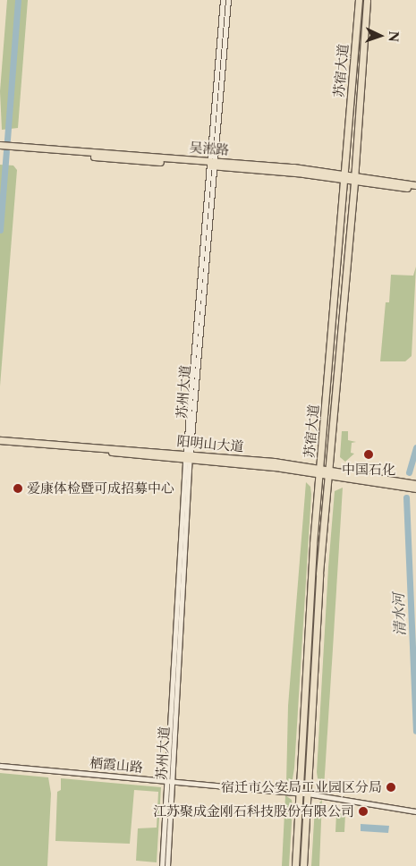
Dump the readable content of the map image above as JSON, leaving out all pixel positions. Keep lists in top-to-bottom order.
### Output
{
  "streets": {
    "main road": ["苏宿大道", "吴淞路", "阳明山大道"],
    "street": ["苏州大道", "栖霞山路"]
  },
  "crossings": [
    ["苏宿大道", "吴淞路"],
    ["苏宿大道", "阳明山大道"],
    ["苏宿大道", "栖霞山路"],
    ["吴淞路", "苏州大道"],
    ["苏州大道", "阳明山大道"],
    ["苏州大道", "栖霞山路"]
  ],
  "water": ["清水河"],
  "places": [
    "中国石化",
    "爱康体检暨可成招募中心",
    "宿迁市公安局工业园区分局",
    "江苏聚成金刚石科技股份有限公司"
  ],
  "north": "right"
}
